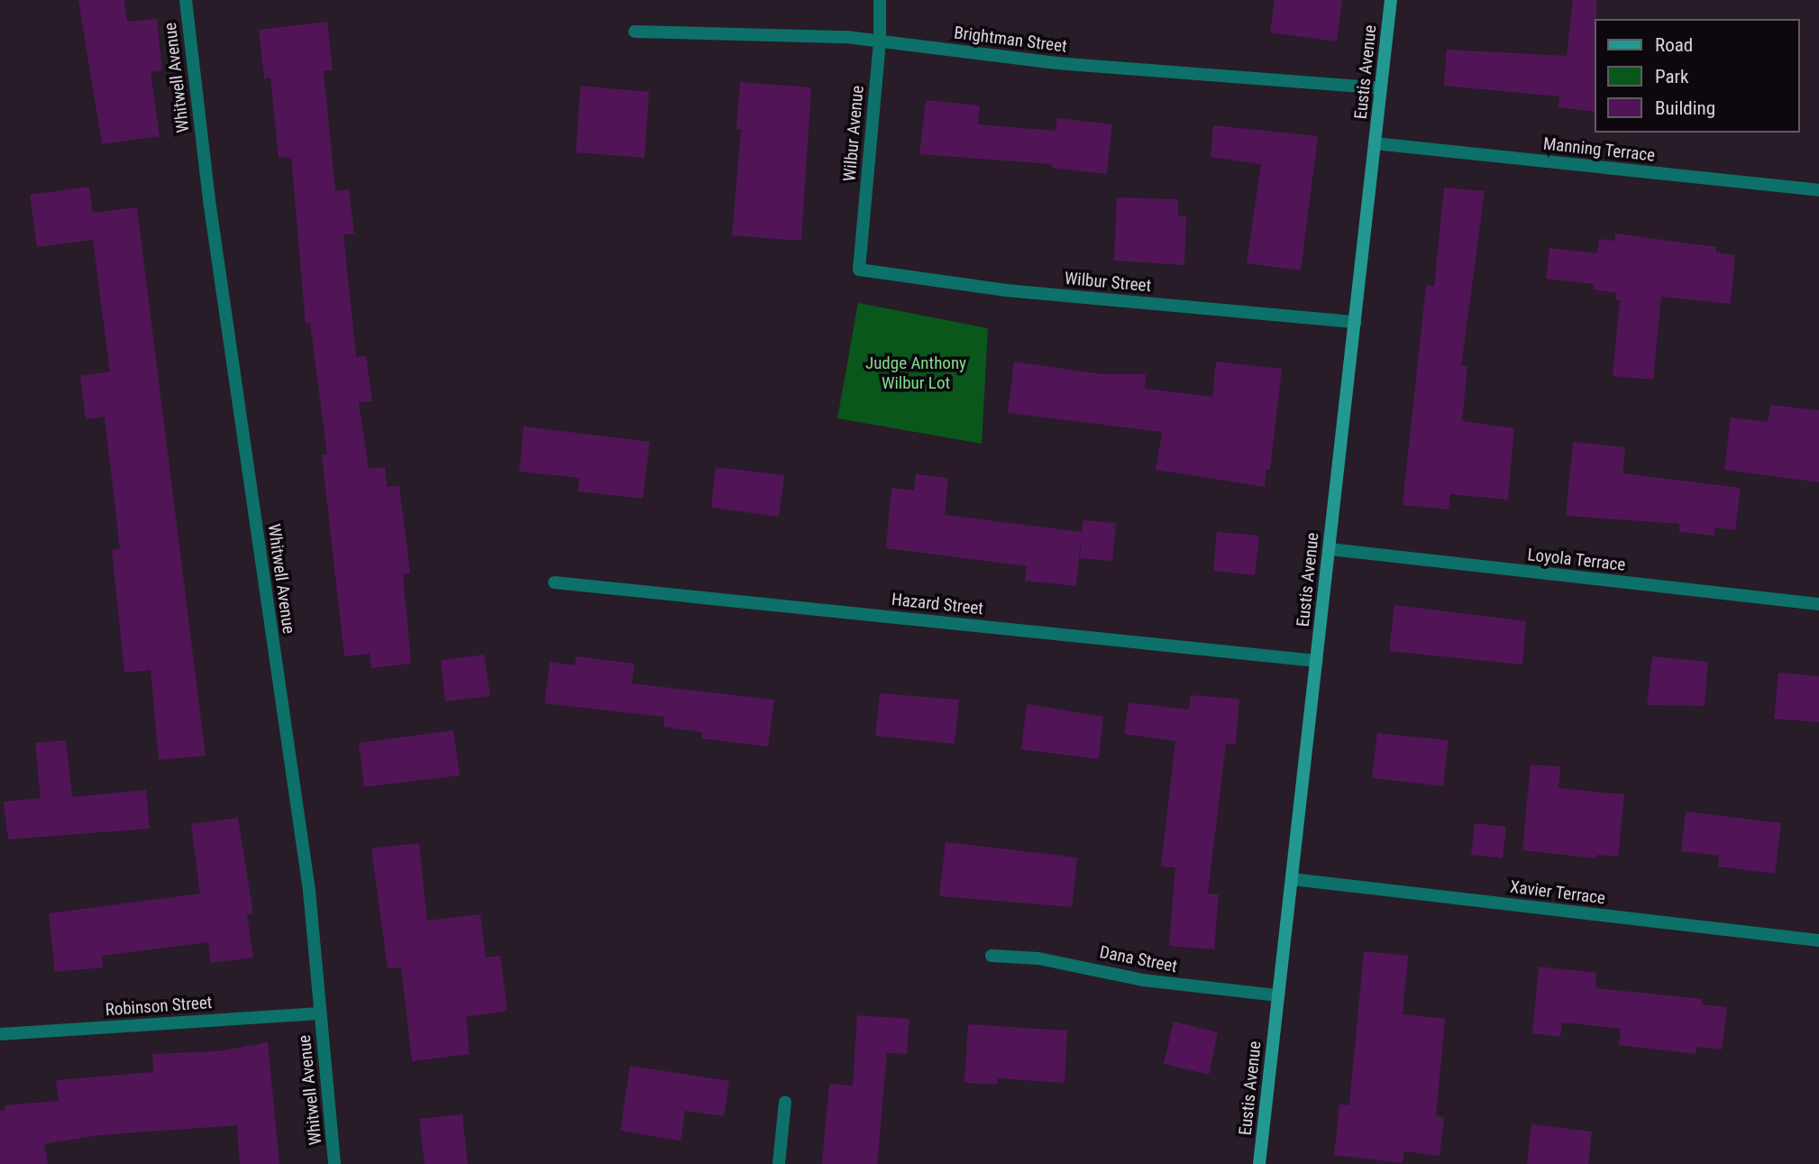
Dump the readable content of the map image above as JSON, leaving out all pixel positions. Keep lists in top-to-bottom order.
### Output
{
  "streets": {
    "street": [
      "Brightman Street",
      "Eustis Avenue",
      "Whitwell Avenue",
      "Wilbur Avenue",
      "Manning Terrace",
      "Wilbur Street",
      "Loyola Terrace",
      "Hazard Street",
      "Xavier Terrace",
      "Dana Street",
      "Robinson Street"
    ]
  },
  "crossings": [
    ["Brightman Street", "Eustis Avenue"],
    ["Brightman Street", "Wilbur Avenue"],
    ["Eustis Avenue", "Manning Terrace"],
    ["Eustis Avenue", "Wilbur Street"],
    ["Eustis Avenue", "Loyola Terrace"],
    ["Eustis Avenue", "Hazard Street"],
    ["Eustis Avenue", "Xavier Terrace"],
    ["Eustis Avenue", "Dana Street"],
    ["Whitwell Avenue", "Robinson Street"],
    ["Wilbur Avenue", "Wilbur Street"]
  ],
  "parks": ["Judge Anthony Wilbur Lot"],
  "legend": ["Road", "Park", "Building"]
}
